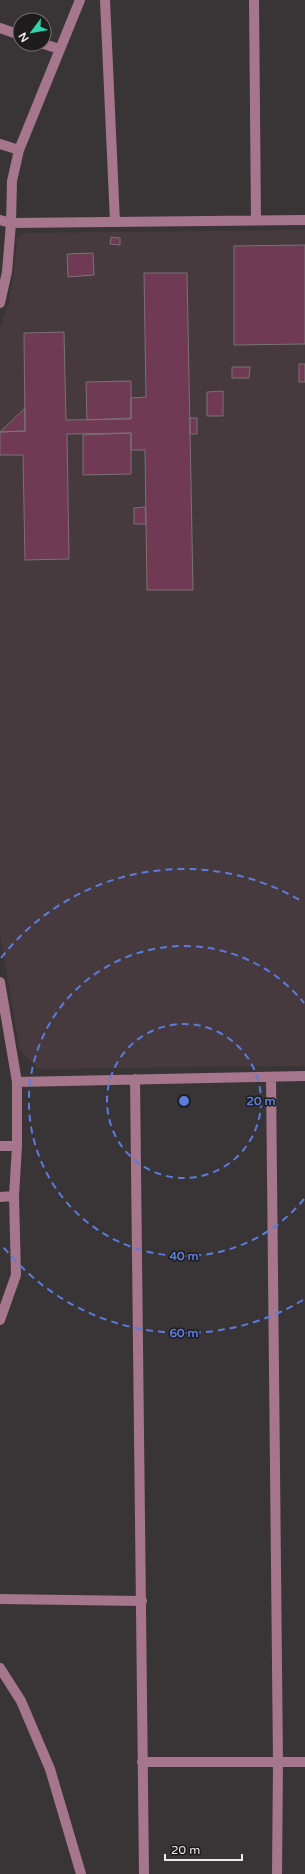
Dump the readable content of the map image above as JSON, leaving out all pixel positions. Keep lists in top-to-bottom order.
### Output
{
  "scale_bar": "20 m",
  "north": "bottom left",
  "rings": ["20 m", "40 m", "60 m"]
}
